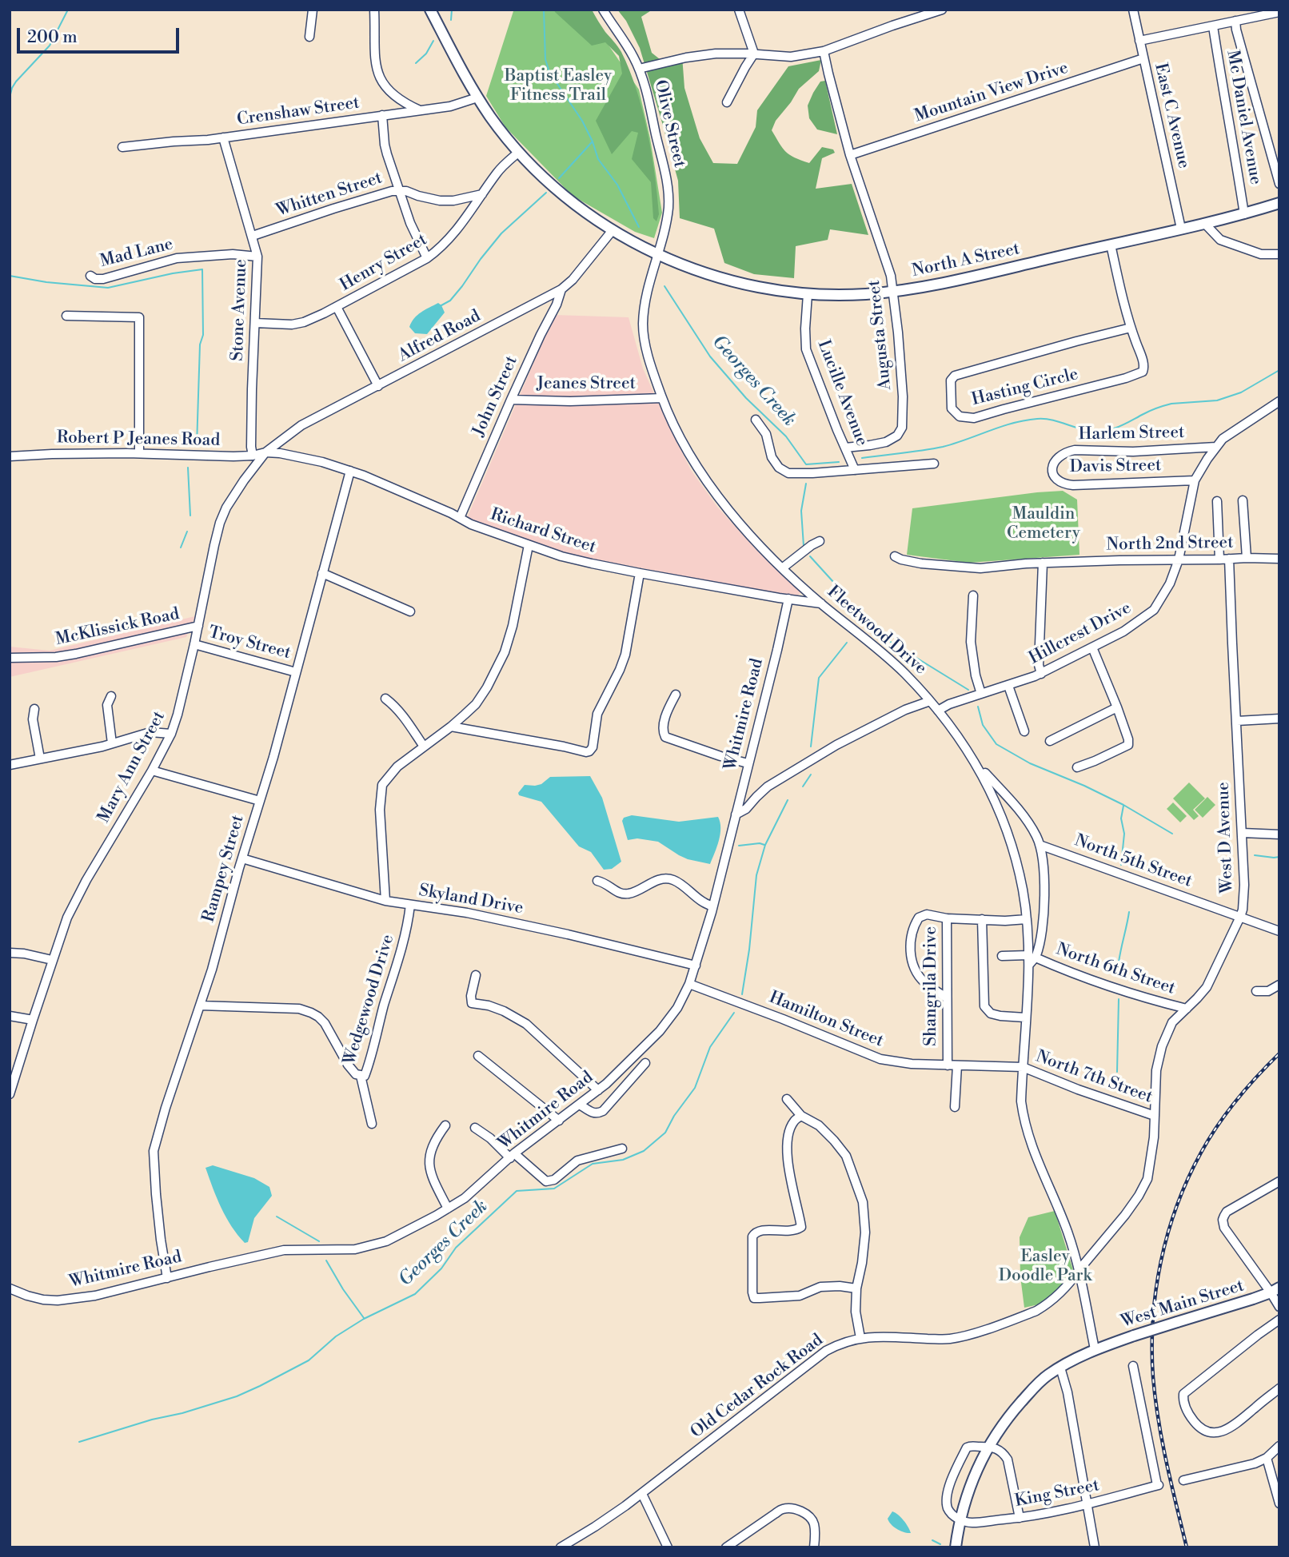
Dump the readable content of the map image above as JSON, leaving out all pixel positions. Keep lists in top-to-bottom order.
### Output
{
  "streets": {
    "main road": ["North A Street", "West Main Street"],
    "street": [
      "Mountain View Drive",
      "Crenshaw Street",
      "East C Avenue",
      "Mc Daniel Avenue",
      "Olive Street",
      "Whitten Street",
      "Mad Lane",
      "Henry Street",
      "Stone Avenue",
      "Augusta Street",
      "Alfred Road",
      "Jeanes Street",
      "Hasting Circle",
      "Lucille Avenue",
      "John Street",
      "Harlem Street",
      "Robert P Jeanes Road",
      "Davis Street",
      "Richard Street",
      "North 2nd Street",
      "McKlissick Road",
      "Fleetwood Drive",
      "Hillcrest Drive",
      "Troy Street",
      "Whitmire Road",
      "Mary Ann Street",
      "West D Avenue",
      "North 5th Street",
      "Rampey Street",
      "Skyland Drive",
      "North 6th Street",
      "Shangrila Drive",
      "Wedgewood Drive",
      "Hamilton Street",
      "North 7th Street",
      "Old Cedar Rock Road",
      "King Street"
    ]
  },
  "crossings": [
    ["Mountain View Drive", "East C Avenue"],
    ["Mountain View Drive", "Augusta Street"],
    ["Crenshaw Street", "North A Street"],
    ["Crenshaw Street", "Stone Avenue"],
    ["East C Avenue", "North A Street"],
    ["Mc Daniel Avenue", "North A Street"],
    ["Olive Street", "North A Street"],
    ["Olive Street", "Fleetwood Drive"],
    ["Whitten Street", "Henry Street"],
    ["Whitten Street", "Stone Avenue"],
    ["Mad Lane", "Stone Avenue"],
    ["North A Street", "Henry Street"],
    ["North A Street", "Augusta Street"],
    ["North A Street", "Alfred Road"],
    ["North A Street", "Hasting Circle"],
    ["North A Street", "Lucille Avenue"],
    ["North A Street", "Fleetwood Drive"],
    ["Henry Street", "Stone Avenue"],
    ["Stone Avenue", "Robert P Jeanes Road"],
    ["Augusta Street", "Lucille Avenue"],
    ["Alfred Road", "John Street"],
    ["Alfred Road", "Robert P Jeanes Road"],
    ["Alfred Road", "Richard Street"],
    ["Alfred Road", "Mary Ann Street"],
    ["Jeanes Street", "John Street"],
    ["Jeanes Street", "Fleetwood Drive"],
    ["John Street", "Richard Street"],
    ["Harlem Street", "Davis Street"],
    ["Harlem Street", "Hillcrest Drive"],
    ["Robert P Jeanes Road", "Richard Street"],
    ["Robert P Jeanes Road", "Mary Ann Street"],
    ["Davis Street", "Hillcrest Drive"],
    ["Richard Street", "Fleetwood Drive"],
    ["Richard Street", "Whitmire Road"],
    ["Richard Street", "Mary Ann Street"],
    ["Richard Street", "Rampey Street"],
    ["North 2nd Street", "Hillcrest Drive"],
    ["North 2nd Street", "West D Avenue"],
    ["McKlissick Road", "Mary Ann Street"],
    ["Fleetwood Drive", "Hillcrest Drive"],
    ["Fleetwood Drive", "North 6th Street"],
    ["Fleetwood Drive", "Shangrila Drive"],
    ["Troy Street", "Mary Ann Street"],
    ["Troy Street", "Rampey Street"],
    ["Whitmire Road", "Rampey Street"],
    ["Whitmire Road", "Skyland Drive"],
    ["Whitmire Road", "Hamilton Street"],
    ["West D Avenue", "North 5th Street"],
    ["West D Avenue", "North 6th Street"],
    ["West D Avenue", "North 7th Street"],
    ["West D Avenue", "Old Cedar Rock Road"],
    ["Rampey Street", "Skyland Drive"],
    ["Rampey Street", "Wedgewood Drive"],
    ["Skyland Drive", "Wedgewood Drive"],
    ["Shangrila Drive", "Hamilton Street"],
    ["Hamilton Street", "North 7th Street"],
    ["West Main Street", "King Street"]
  ],
  "water": ["Georges Creek"],
  "parks": ["Baptist Easley Fitness Trail", "Mauldin Cemetery", "Easley Doodle Park"],
  "scale_bar": "200 m"
}
